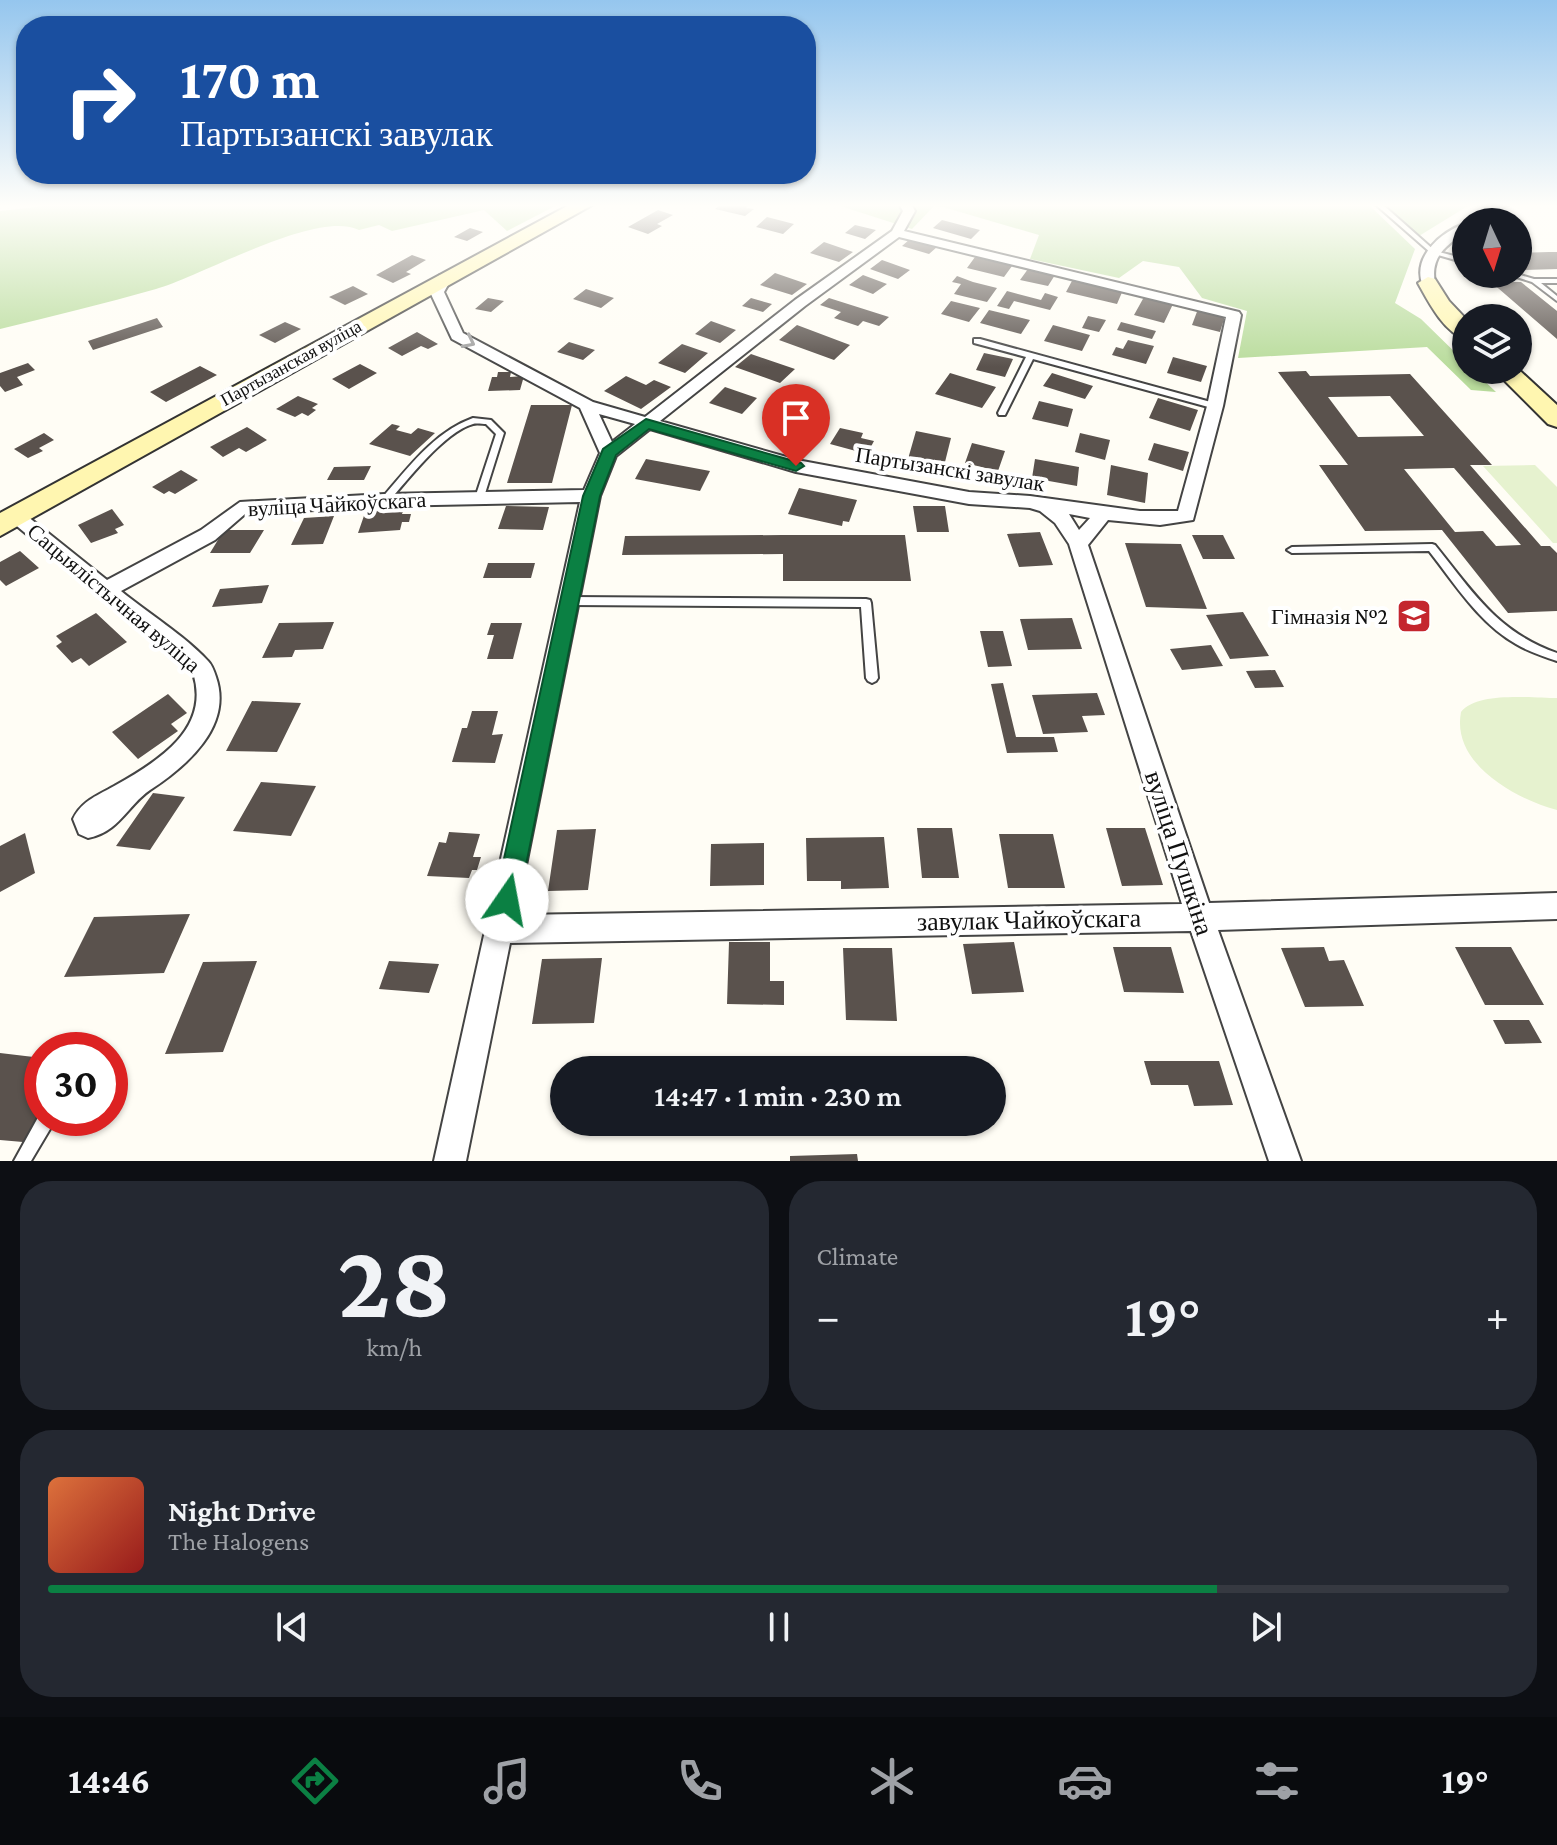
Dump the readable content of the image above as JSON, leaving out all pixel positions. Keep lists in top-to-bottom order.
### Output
{
  "streets": {
    "main road": ["Партызанская вуліца"],
    "street": [
      "Партызанскі завулак",
      "вуліца Чайкоўскага",
      "Сацыялістычная вуліца",
      "вуліца Пушкіна",
      "завулак Чайкоўскага"
    ]
  },
  "crossings": [
    ["Партызанская вуліца", "Сацыялістычная вуліца"],
    ["Партызанскі завулак", "вуліца Пушкіна"],
    ["вуліца Чайкоўскага", "Сацыялістычная вуліца"],
    ["вуліца Пушкіна", "завулак Чайкоўскага"]
  ],
  "places": {
    "school or university": ["Гімназія №2"]
  },
  "north": "bottom",
  "page": {
    "turn": ["170 m", "Партызанскі завулак"],
    "limit": "30",
    "trip": "14:47 · 1 min · 230 m",
    "tile": [
      ["28", "km/h"],
      "Climate"
    ],
    "heat": ["−", "19°", "+"],
    "song": ["Night Drive", "The Halogens"],
    "tabs": ["14:46", "19°"]
  }
}
